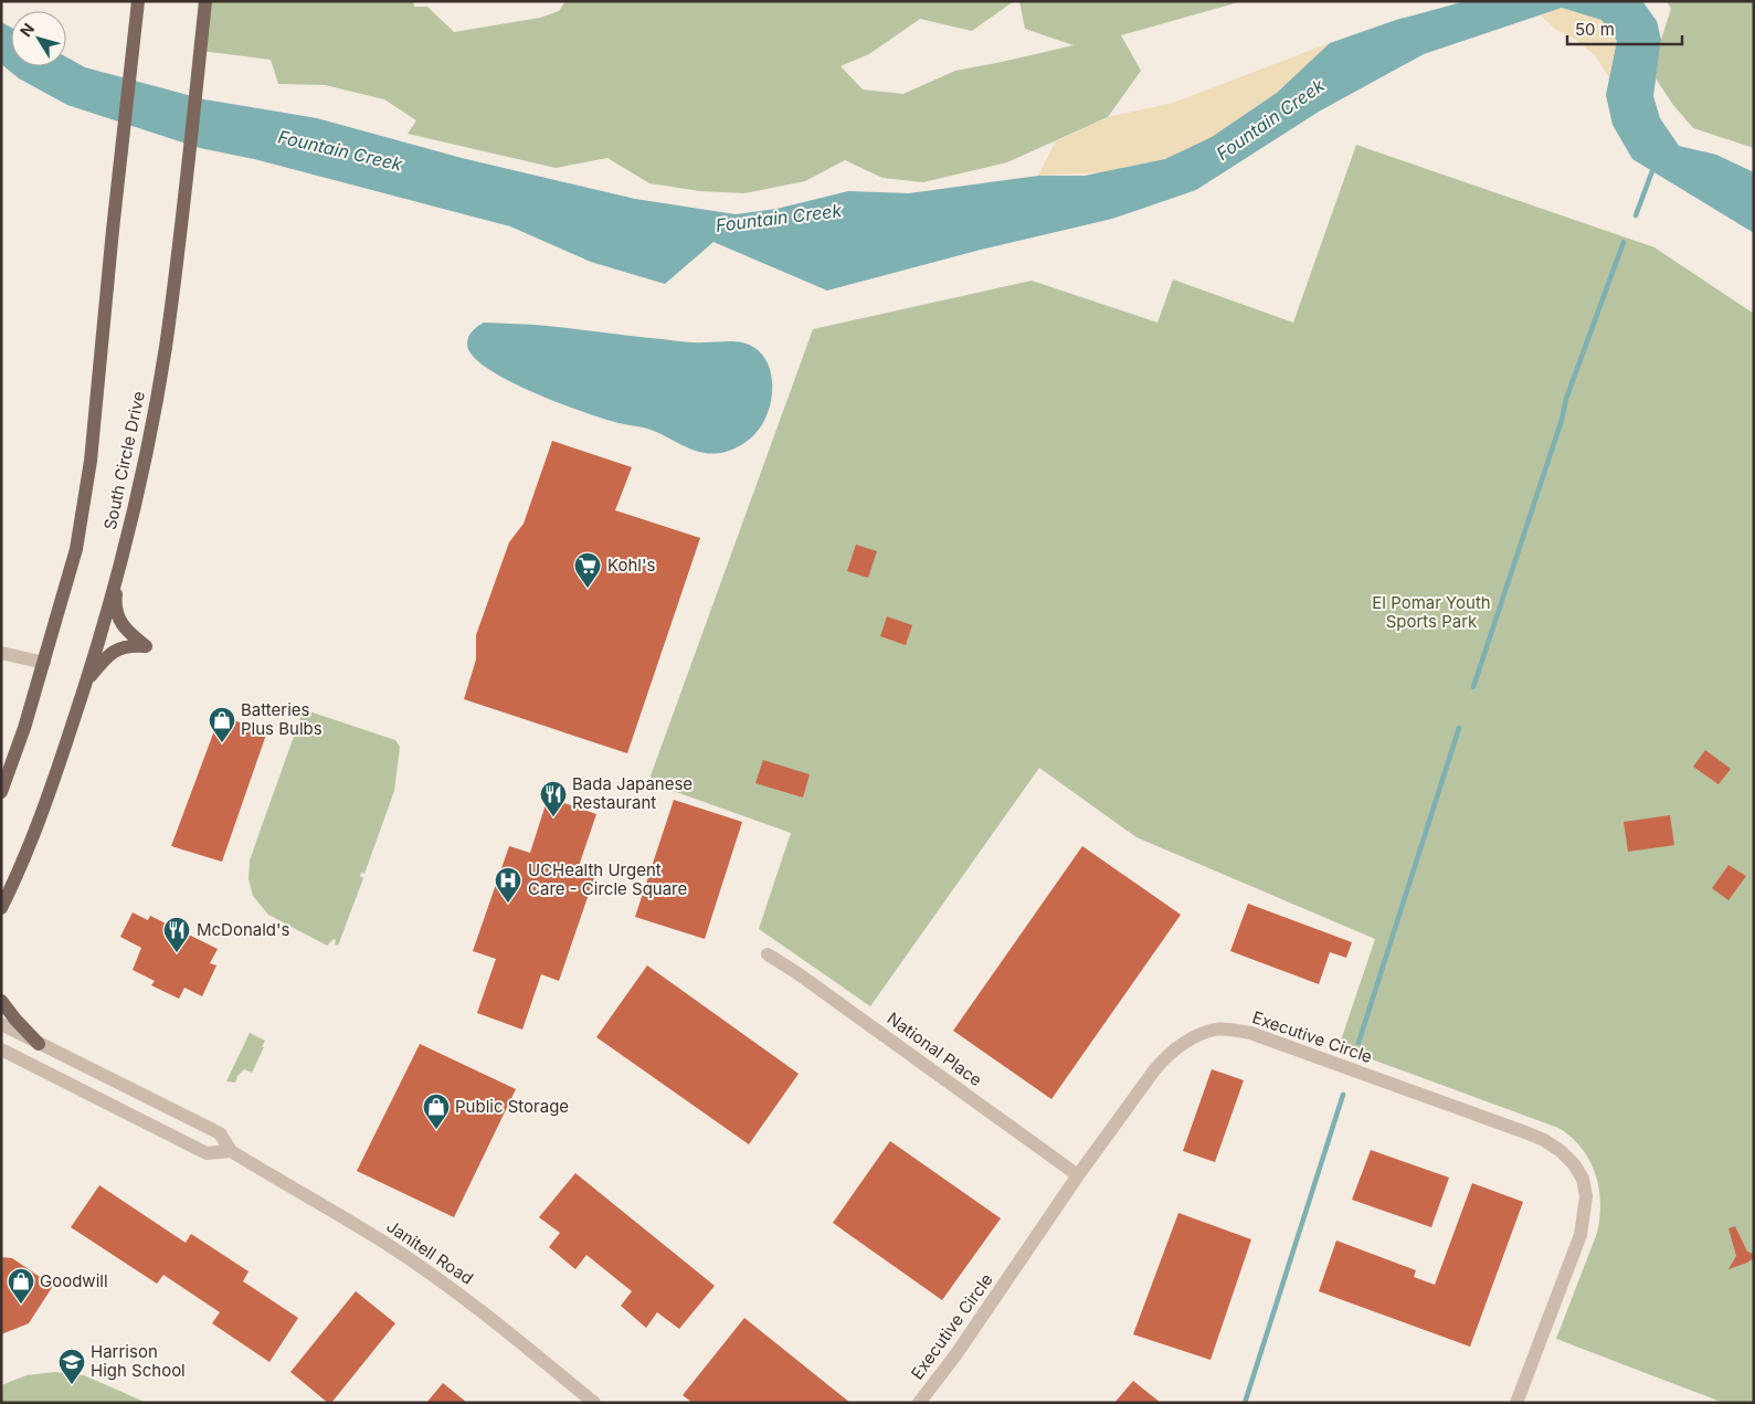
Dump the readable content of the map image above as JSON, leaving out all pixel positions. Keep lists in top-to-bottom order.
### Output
{
  "streets": {
    "main road": ["South Circle Drive"],
    "street": ["Executive Circle", "National Place", "Janitell Road"]
  },
  "crossings": [
    ["Executive Circle", "National Place"]
  ],
  "water": ["Fountain Creek"],
  "parks": ["El Pomar Youth Sports Park"],
  "places": {
    "supermarket": ["Kohl's"],
    "shop": ["Batteries Plus Bulbs", "Public Storage", "Goodwill"],
    "restaurant": ["Bada Japanese Restaurant", "McDonald's"],
    "hospital": ["UCHealth Urgent Care - Circle Square"],
    "school or university": ["Harrison High School"]
  },
  "scale_bar": "50 m",
  "north": "top left"
}
